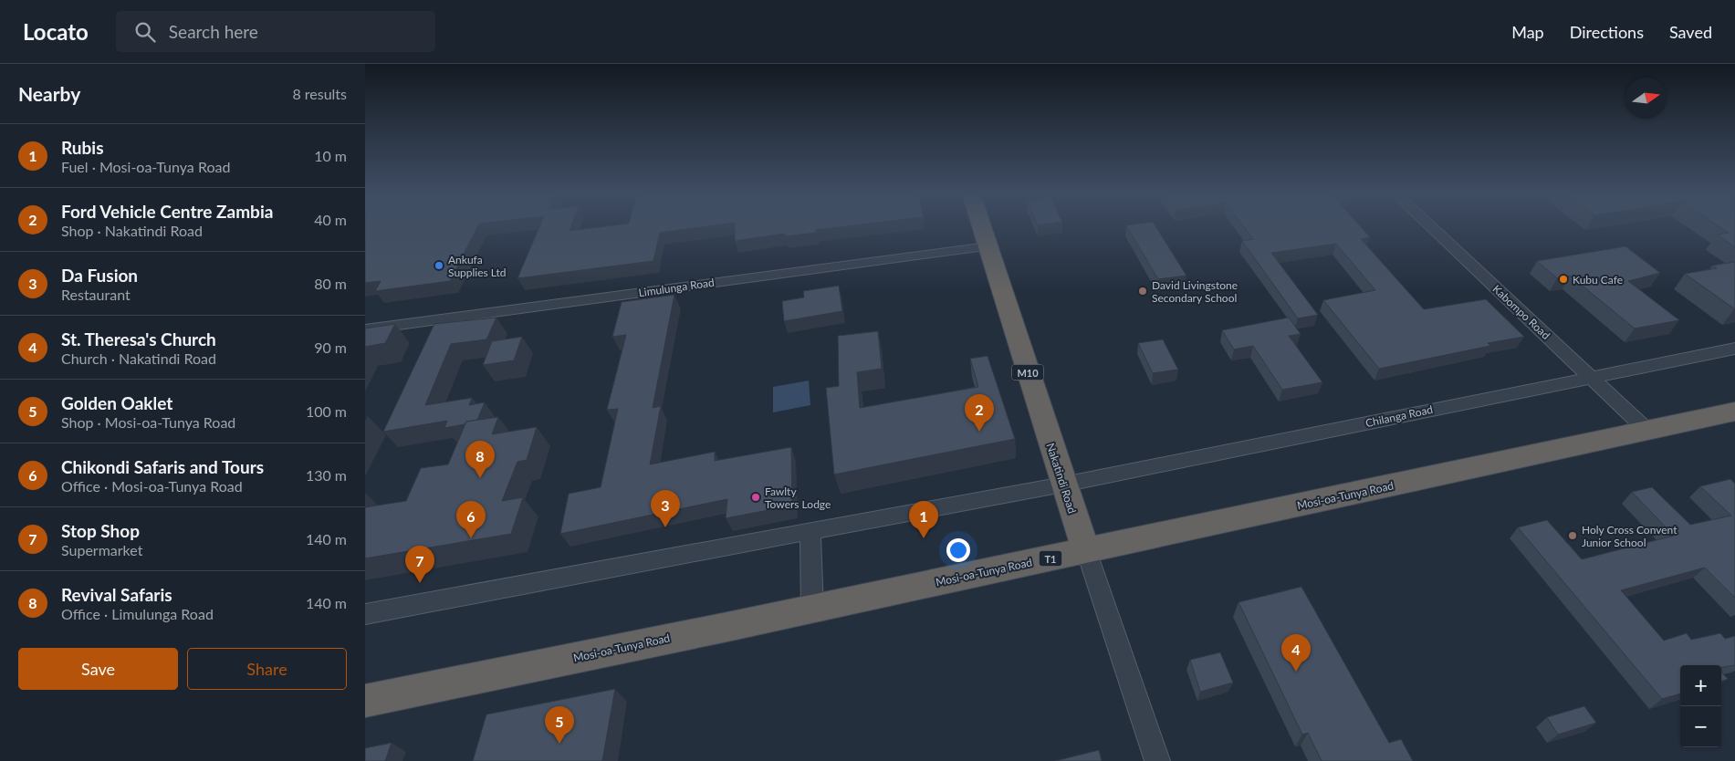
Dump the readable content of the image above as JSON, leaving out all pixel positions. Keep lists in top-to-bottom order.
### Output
{
  "streets": {
    "highway": [
      "M10",
      "Nakatindi Road",
      "Mosi-oa-Tunya Road",
      "T1"
    ],
    "street": ["Limulunga Road", "Kabompo Road", "Chilanga Road"]
  },
  "crossings": [
    ["Limulunga Road", "Nakatindi Road"],
    ["Kabompo Road", "Chilanga Road"],
    ["Kabompo Road", "Mosi-oa-Tunya Road"],
    ["Chilanga Road", "Nakatindi Road"],
    ["Nakatindi Road", "Mosi-oa-Tunya Road"]
  ],
  "places": [
    "Ankufa Supplies Ltd",
    "Kubu Cafe",
    "David Livingstone Secondary School",
    "Fawlty Towers Lodge",
    "Holy Cross Convent Junior School"
  ],
  "north": "right",
  "page": {
    "header": "Locato",
    "search": "Search here",
    "nav": ["Map", "Directions", "Saved"],
    "heading": ["Nearby", "8 results"],
    "list": [
      {
        "mark": "1",
        "name": "Rubis",
        "note": "Fuel · Mosi-oa-Tunya Road",
        "value": "10 m"
      },
      {
        "mark": "2",
        "name": "Ford Vehicle Centre Zambia",
        "note": "Shop · Nakatindi Road",
        "value": "40 m"
      },
      {
        "mark": "3",
        "name": "Da Fusion",
        "note": "Restaurant",
        "value": "80 m"
      },
      {
        "mark": "4",
        "name": "St. Theresa's Church",
        "note": "Church · Nakatindi Road",
        "value": "90 m"
      },
      {
        "mark": "5",
        "name": "Golden Oaklet",
        "note": "Shop · Mosi-oa-Tunya Road",
        "value": "100 m"
      },
      {
        "mark": "6",
        "name": "Chikondi Safaris and Tours",
        "note": "Office · Mosi-oa-Tunya Road",
        "value": "130 m"
      },
      {
        "mark": "7",
        "name": "Stop Shop",
        "note": "Supermarket",
        "value": "140 m"
      },
      {
        "mark": "8",
        "name": "Revival Safaris",
        "note": "Office · Limulunga Road",
        "value": "140 m"
      }
    ],
    "pins": [
      "2",
      "8",
      "3",
      "1",
      "6",
      "7",
      "4",
      "5"
    ],
    "buttons": ["Save", "Share"],
    "map_buttons": ["+", "−"]
  }
}
